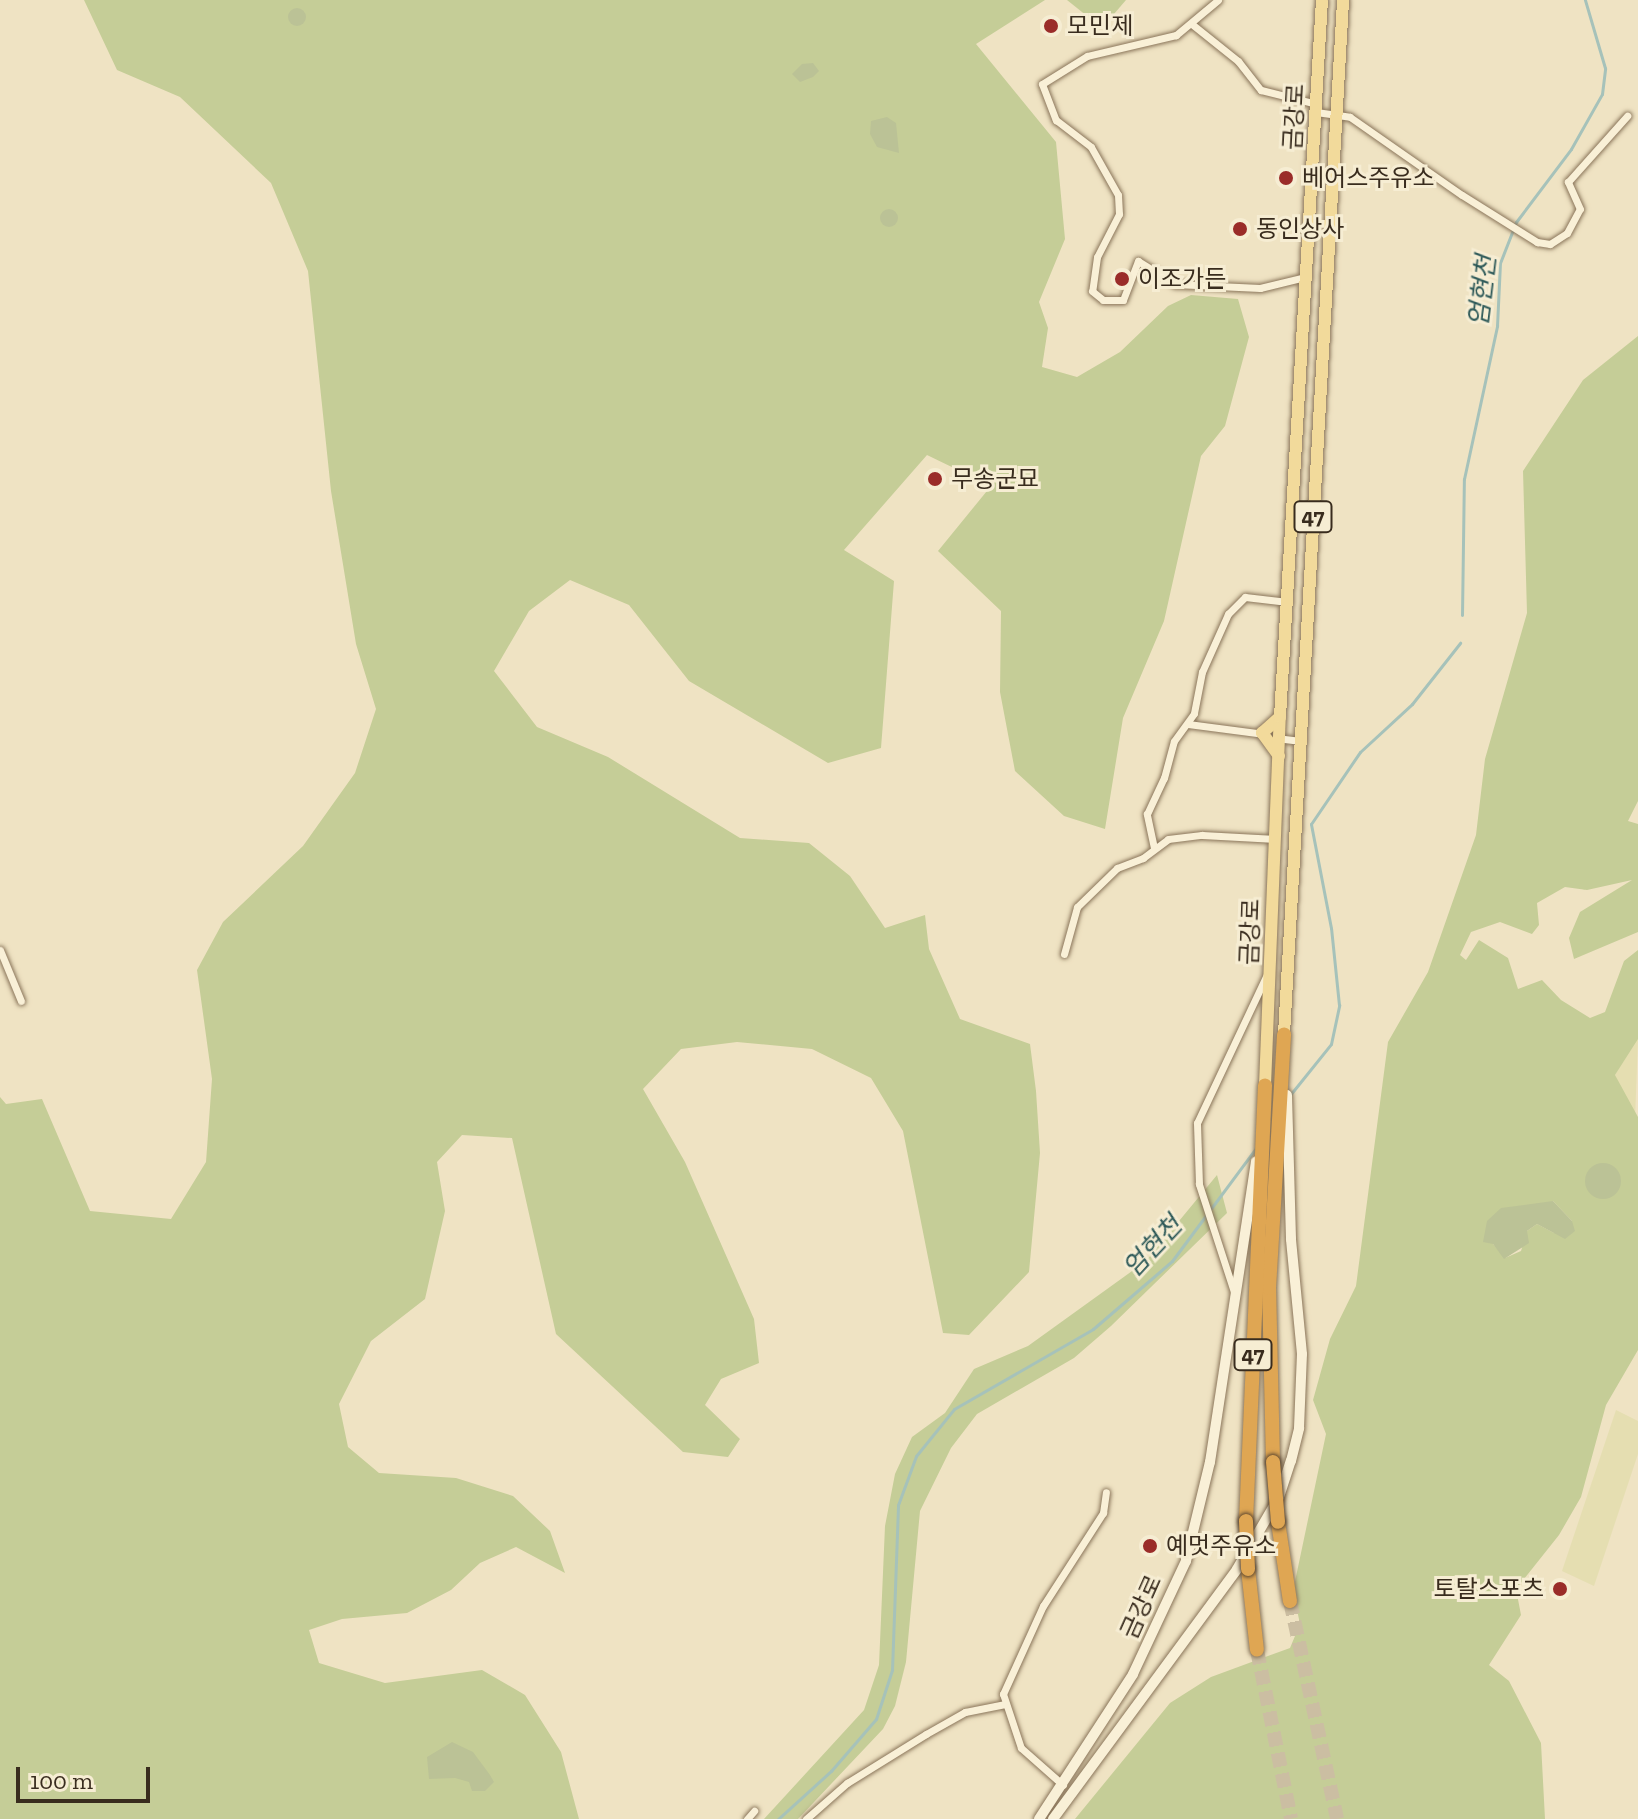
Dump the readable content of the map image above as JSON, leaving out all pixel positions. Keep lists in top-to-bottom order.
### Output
{
  "streets": {
    "highway": ["47"],
    "main road": ["금강로"]
  },
  "crossings": [
    ["금강로", "47"]
  ],
  "water": ["엄현천"],
  "places": [
    "모민제",
    "베어스주유소",
    "동인상사",
    "이조가든",
    "무송군묘",
    "예멋주유소",
    "토탈스포츠"
  ],
  "scale_bar": "100 m"
}
